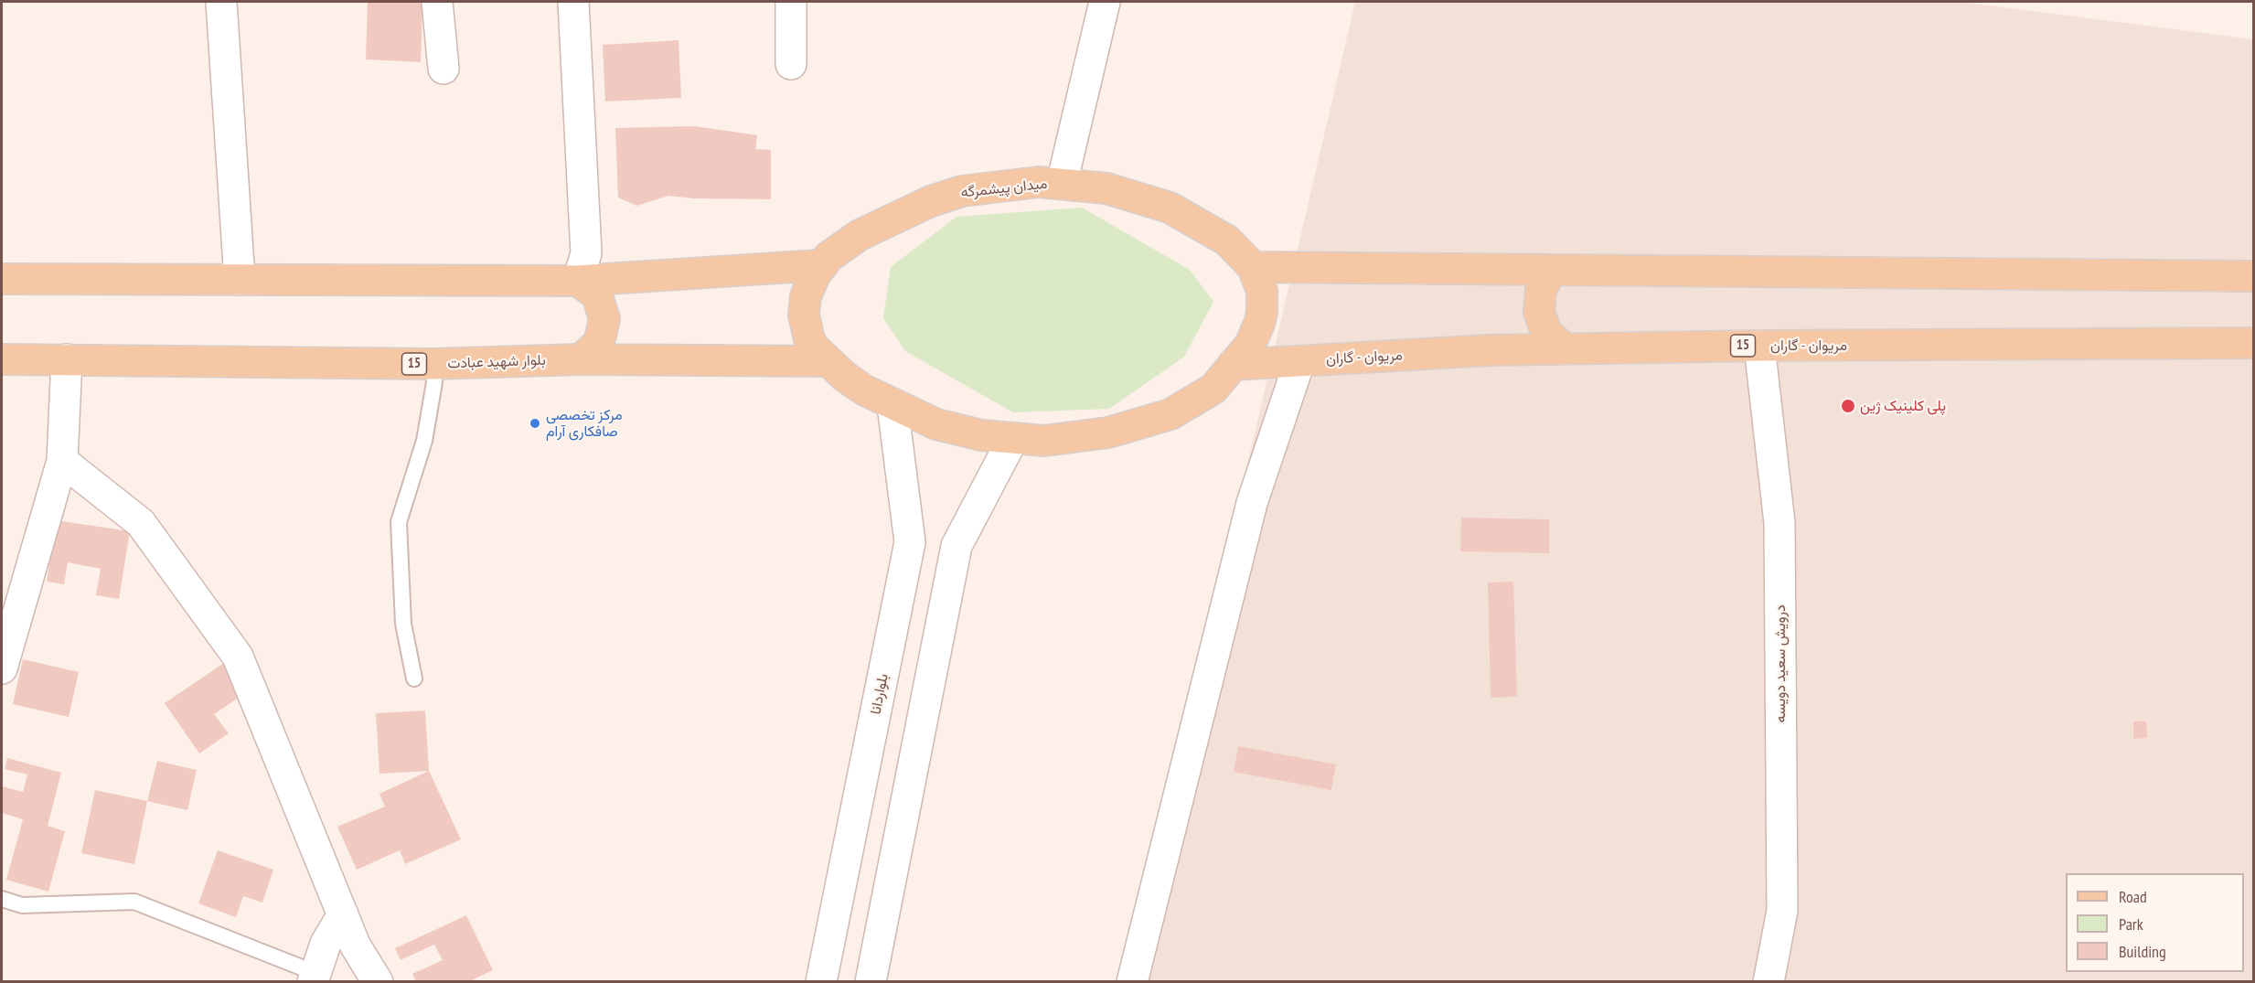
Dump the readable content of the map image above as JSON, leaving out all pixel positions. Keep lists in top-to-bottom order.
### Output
{
  "streets": {
    "main road": [
      "میدان پیشمرگه",
      "15",
      "مریوان - گاران",
      "بلوار شهید عبادت"
    ],
    "street": ["درویش سعید دویسه", "بلواردانا"]
  },
  "crossings": [
    ["میدان پیشمرگه", "مریوان - گاران"],
    ["میدان پیشمرگه", "بلوار شهید عبادت"],
    ["میدان پیشمرگه", "بلواردانا"],
    ["مریوان - گاران", "درویش سعید دویسه"]
  ],
  "places": ["پلی کلینیک ژین", "مرکز تخصصی صافکاری آرام"],
  "legend": ["Road", "Park", "Building"]
}
